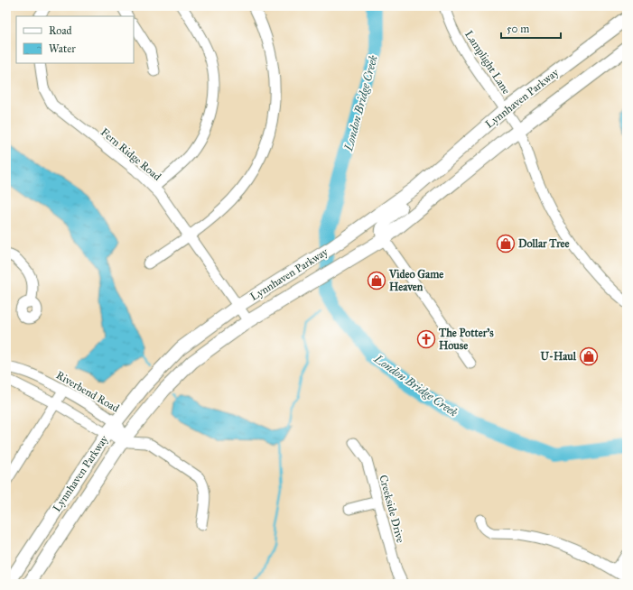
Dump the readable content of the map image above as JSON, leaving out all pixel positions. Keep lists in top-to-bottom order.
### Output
{
  "streets": {
    "main road": ["Lynnhaven Parkway"],
    "street": [
      "Lamplight Lane",
      "Fern Ridge Road",
      "Riverbend Road",
      "Creekside Drive"
    ]
  },
  "crossings": [
    ["Lamplight Lane", "Lynnhaven Parkway"],
    ["Lynnhaven Parkway", "Fern Ridge Road"],
    ["Lynnhaven Parkway", "Riverbend Road"]
  ],
  "water": ["London Bridge Creek"],
  "places": {
    "shop": ["Dollar Tree", "Video Game Heaven", "U-Haul"],
    "church": ["The Potter's House"]
  },
  "legend": ["Road", "Water"],
  "scale_bar": "50 m"
}
